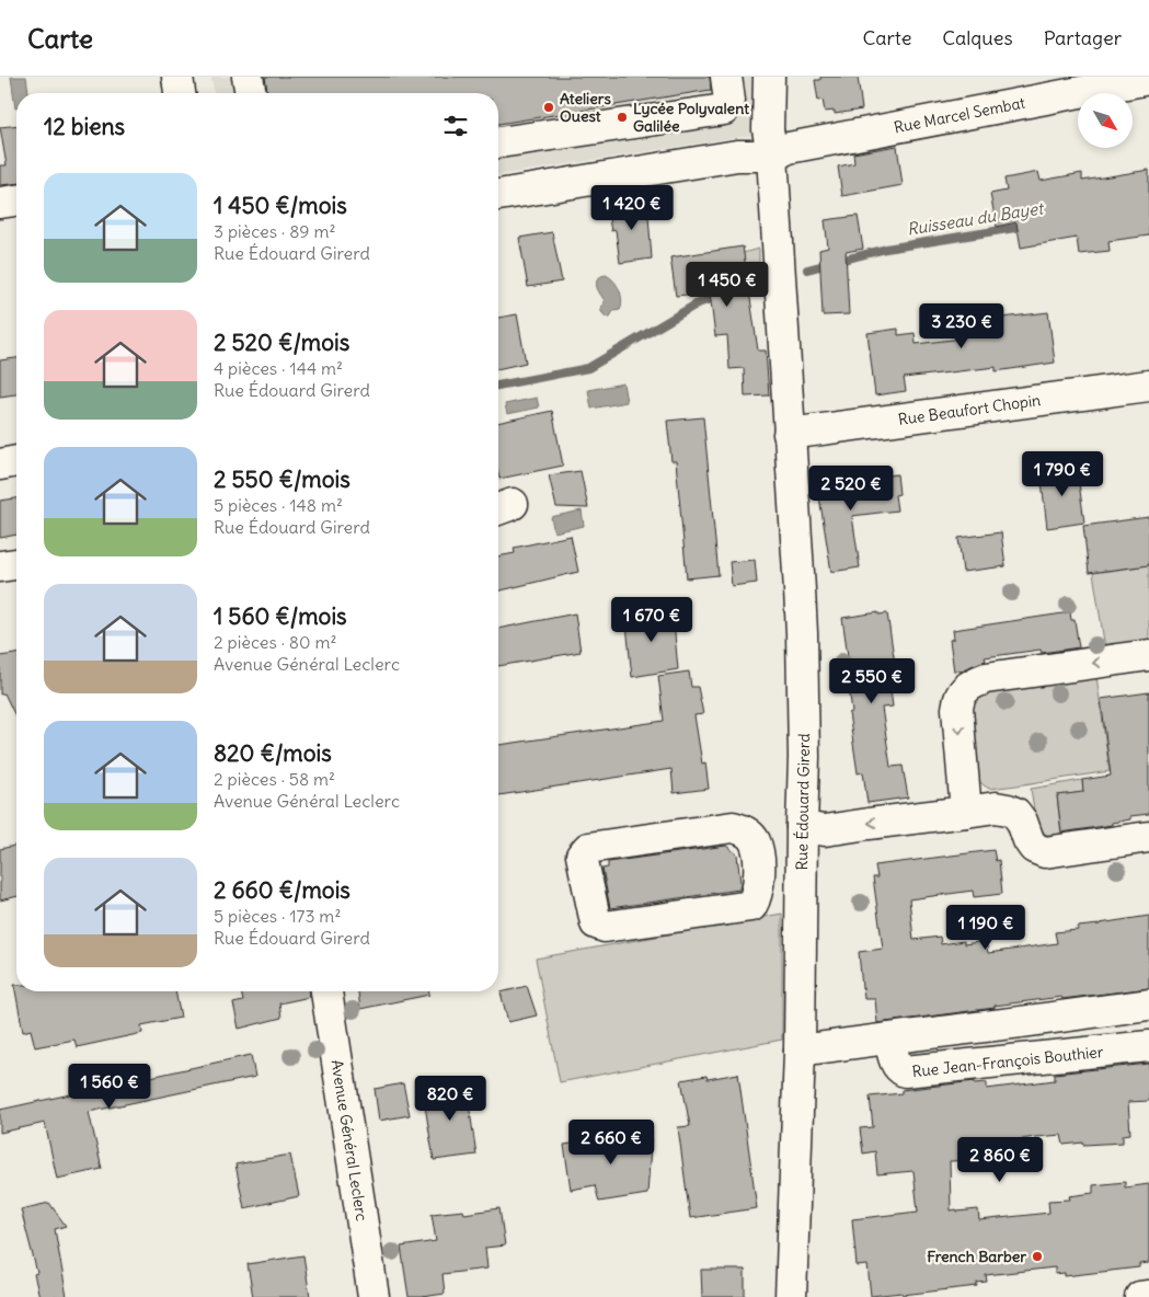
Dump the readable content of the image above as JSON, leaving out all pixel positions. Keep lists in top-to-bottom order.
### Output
{
  "streets": {
    "street": [
      "Rue Marcel Sembat",
      "Rue Beaufort Chopin",
      "Rue Édouard Girerd",
      "Rue Jean-François Bouthier",
      "Avenue Général Leclerc"
    ]
  },
  "crossings": [
    ["Rue Marcel Sembat", "Rue Édouard Girerd"],
    ["Rue Beaufort Chopin", "Rue Édouard Girerd"]
  ],
  "water": ["Ruisseau du Bayet"],
  "places": ["Ateliers Ouest", "Lycée Polyvalent Galilée", "French Barber"],
  "north": "bottom right",
  "page": {
    "header": "Carte",
    "nav": ["Carte", "Calques", "Partager"],
    "heading": "12 biens",
    "list": [
      {
        "name": "1 450 €/mois",
        "note": "3 pièces · 89 m² · Rue Édouard Girerd"
      },
      {
        "name": "2 520 €/mois",
        "note": "4 pièces · 144 m² · Rue Édouard Girerd"
      },
      {
        "name": "2 550 €/mois",
        "note": "5 pièces · 148 m² · Rue Édouard Girerd"
      },
      {
        "name": "1 560 €/mois",
        "note": "2 pièces · 80 m² · Avenue Général Leclerc"
      },
      {
        "name": "820 €/mois",
        "note": "2 pièces · 58 m² · Avenue Général Leclerc"
      },
      {
        "name": "2 660 €/mois",
        "note": "5 pièces · 173 m² · Rue Édouard Girerd"
      }
    ],
    "price": [
      "1 420 €",
      "1 450 €",
      "3 230 €",
      "1 790 €",
      "2 520 €",
      "1 670 €",
      "2 550 €",
      "1 190 €",
      "1 560 €",
      "820 €",
      "2 660 €",
      "2 860 €"
    ]
  }
}
